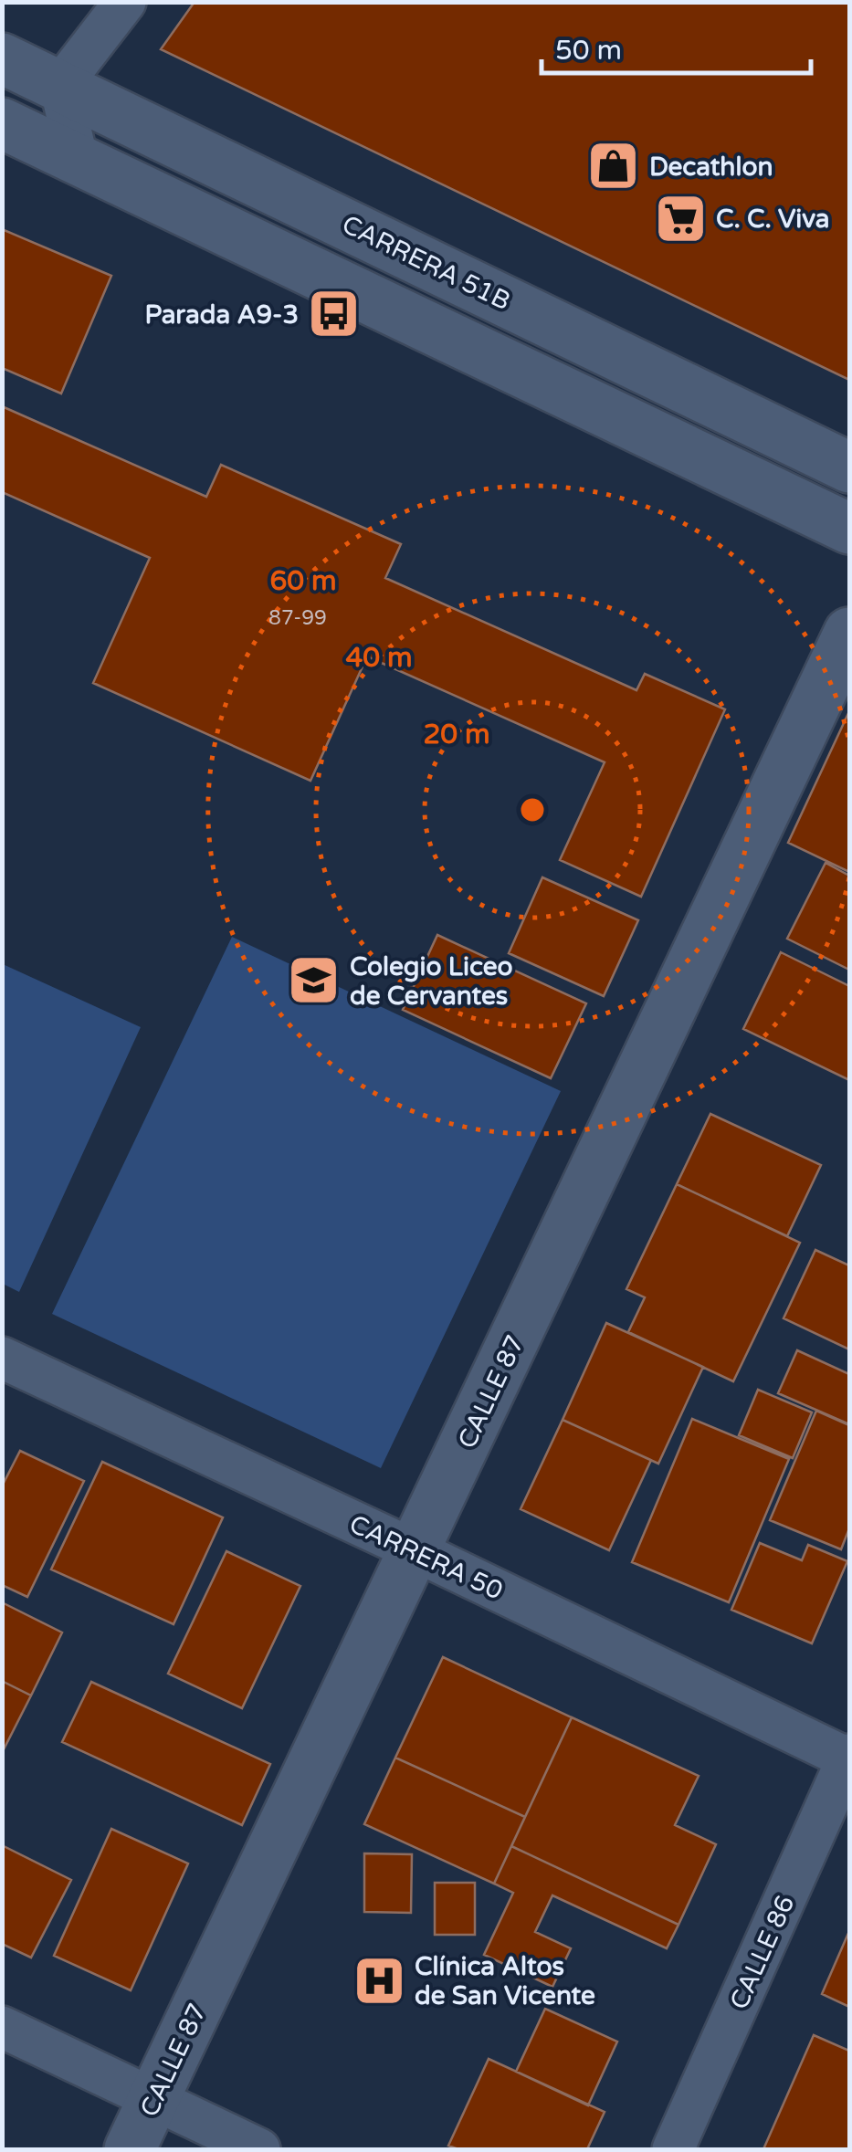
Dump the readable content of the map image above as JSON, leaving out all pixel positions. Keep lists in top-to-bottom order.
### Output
{
  "streets": {
    "main road": ["CARRERA 51B", "CALLE 87"],
    "street": ["CARRERA 50", "CALLE 86"]
  },
  "crossings": [
    ["CALLE 87", "CARRERA 50"],
    ["CARRERA 50", "CALLE 86"]
  ],
  "places": {
    "shop": ["Decathlon"],
    "supermarket": ["C. C. Viva"],
    "bus stop": ["Parada A9-3"],
    "school or university": ["Colegio Liceo de Cervantes"],
    "hospital": ["Clínica Altos de San Vicente"]
  },
  "house_numbers": ["87-99"],
  "scale_bar": "50 m",
  "rings": ["60 m", "40 m", "20 m"]
}
